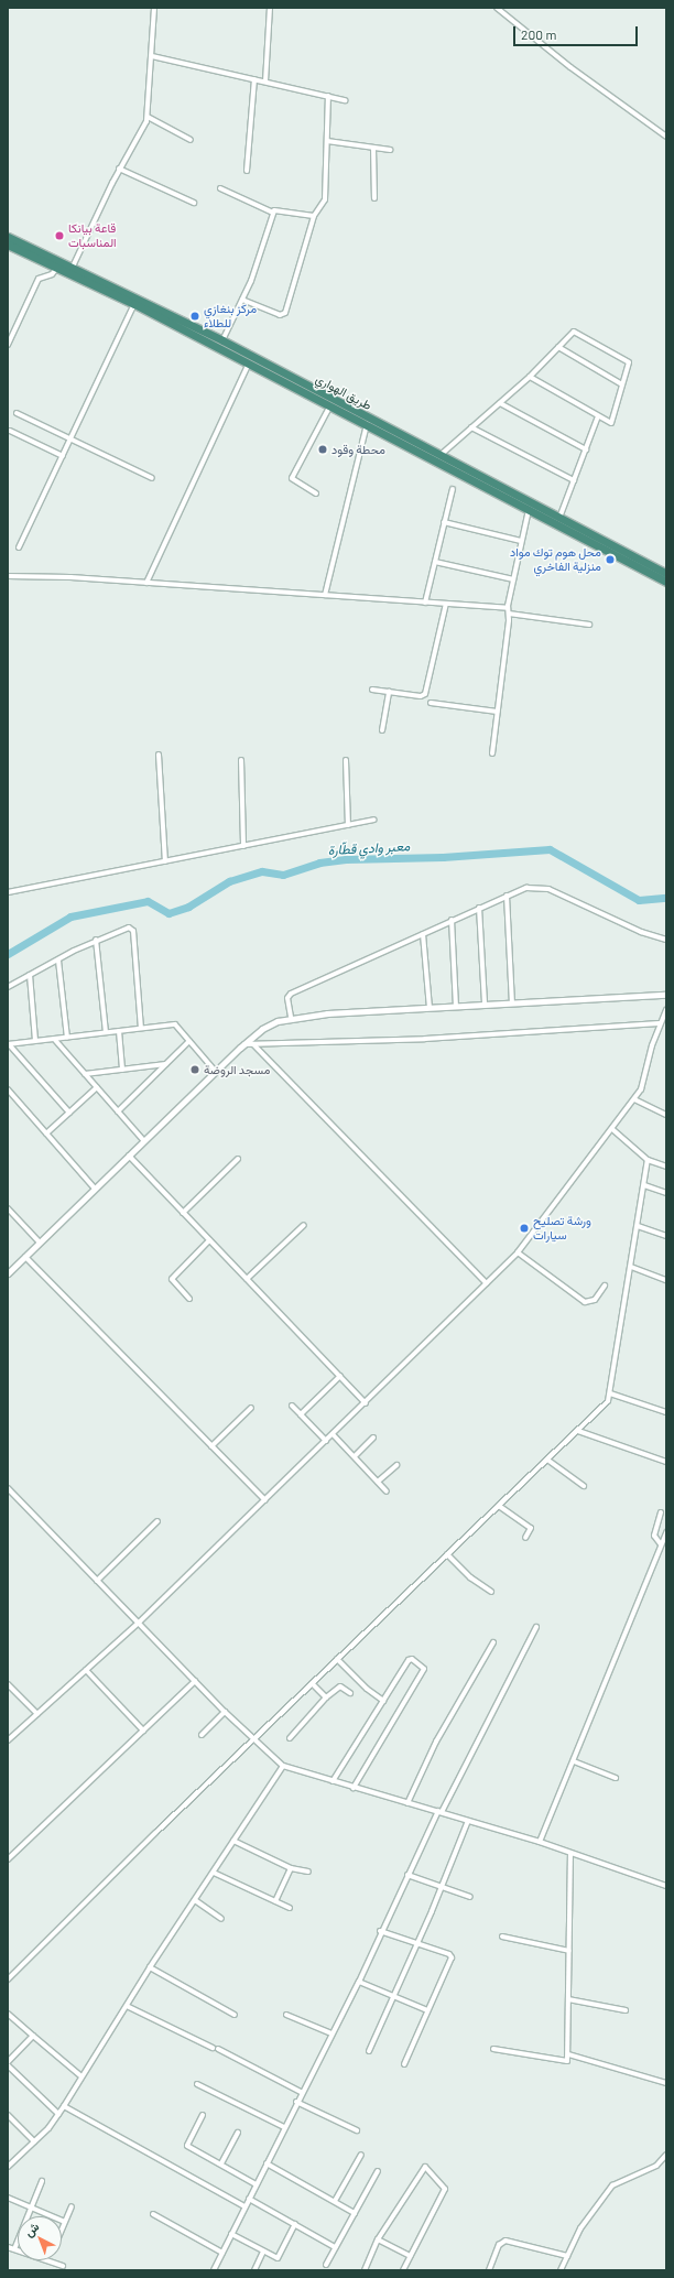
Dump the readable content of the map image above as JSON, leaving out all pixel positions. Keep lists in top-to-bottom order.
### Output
{
  "streets": {
    "highway": ["طريق الهواري"]
  },
  "water": ["معبر وادي قطّارة"],
  "places": [
    "قاعة بيانكا المناسبات",
    "مركز بنغازي للطلاء",
    "محطة وقود",
    "محل هوم توك مواد منزلية الفاخري",
    "مسجد الروضة",
    "ورشة تصليح سيارات"
  ],
  "scale_bar": "200 m",
  "north": "top left"
}
